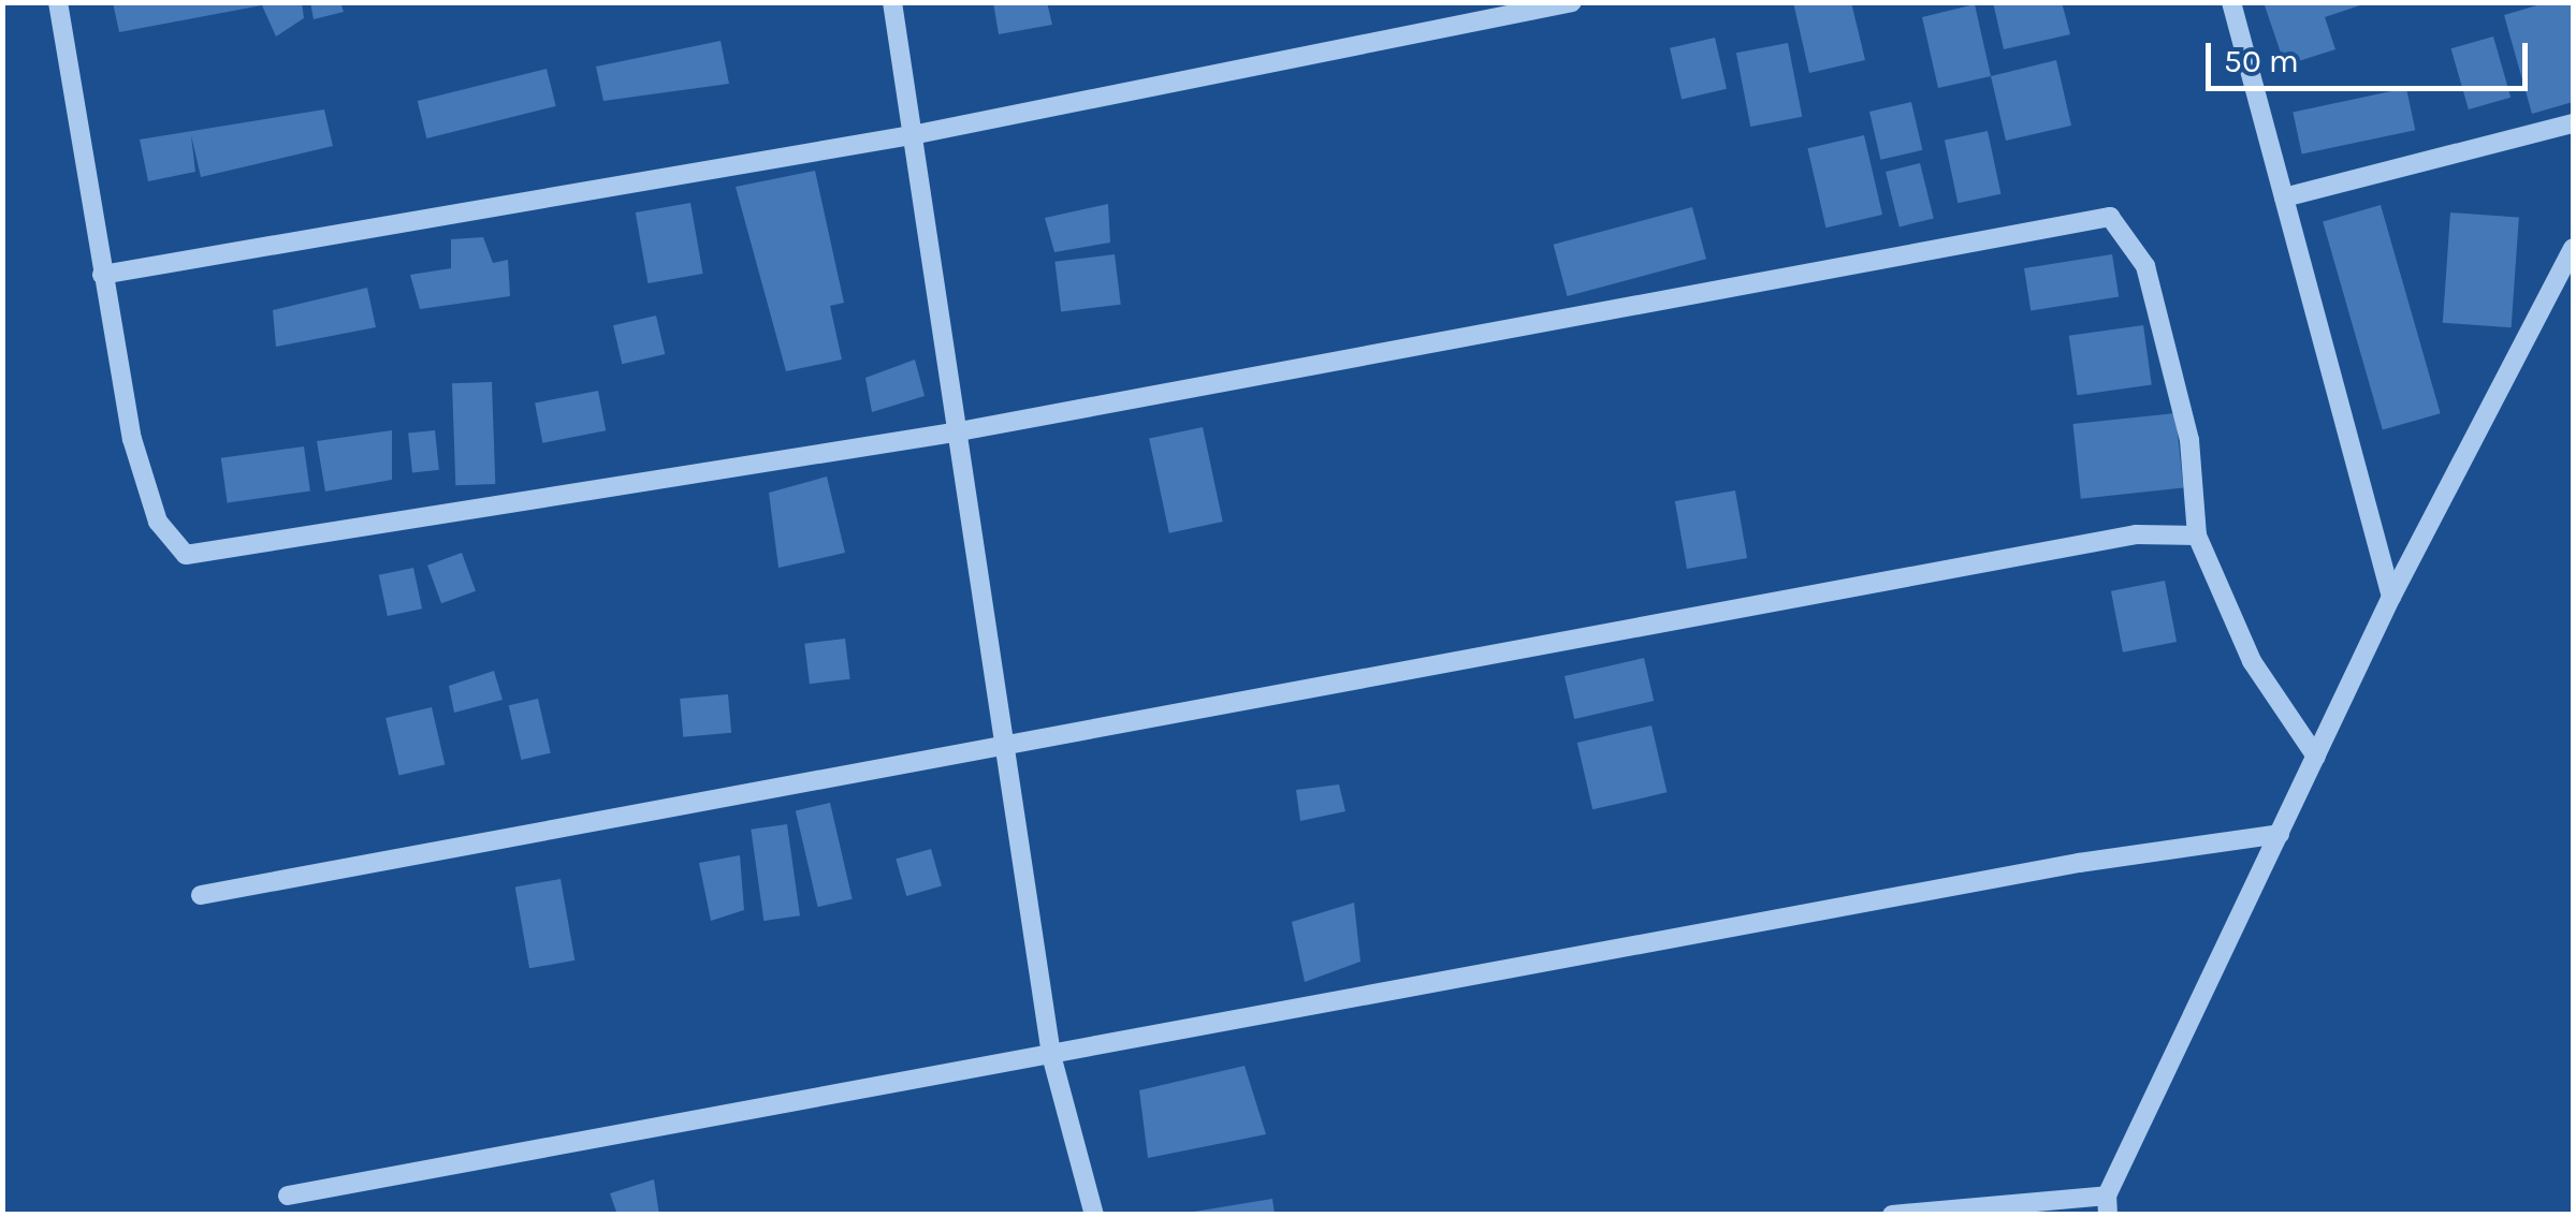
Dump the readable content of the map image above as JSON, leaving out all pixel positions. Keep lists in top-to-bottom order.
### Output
{
  "scale_bar": "50 m"
}
